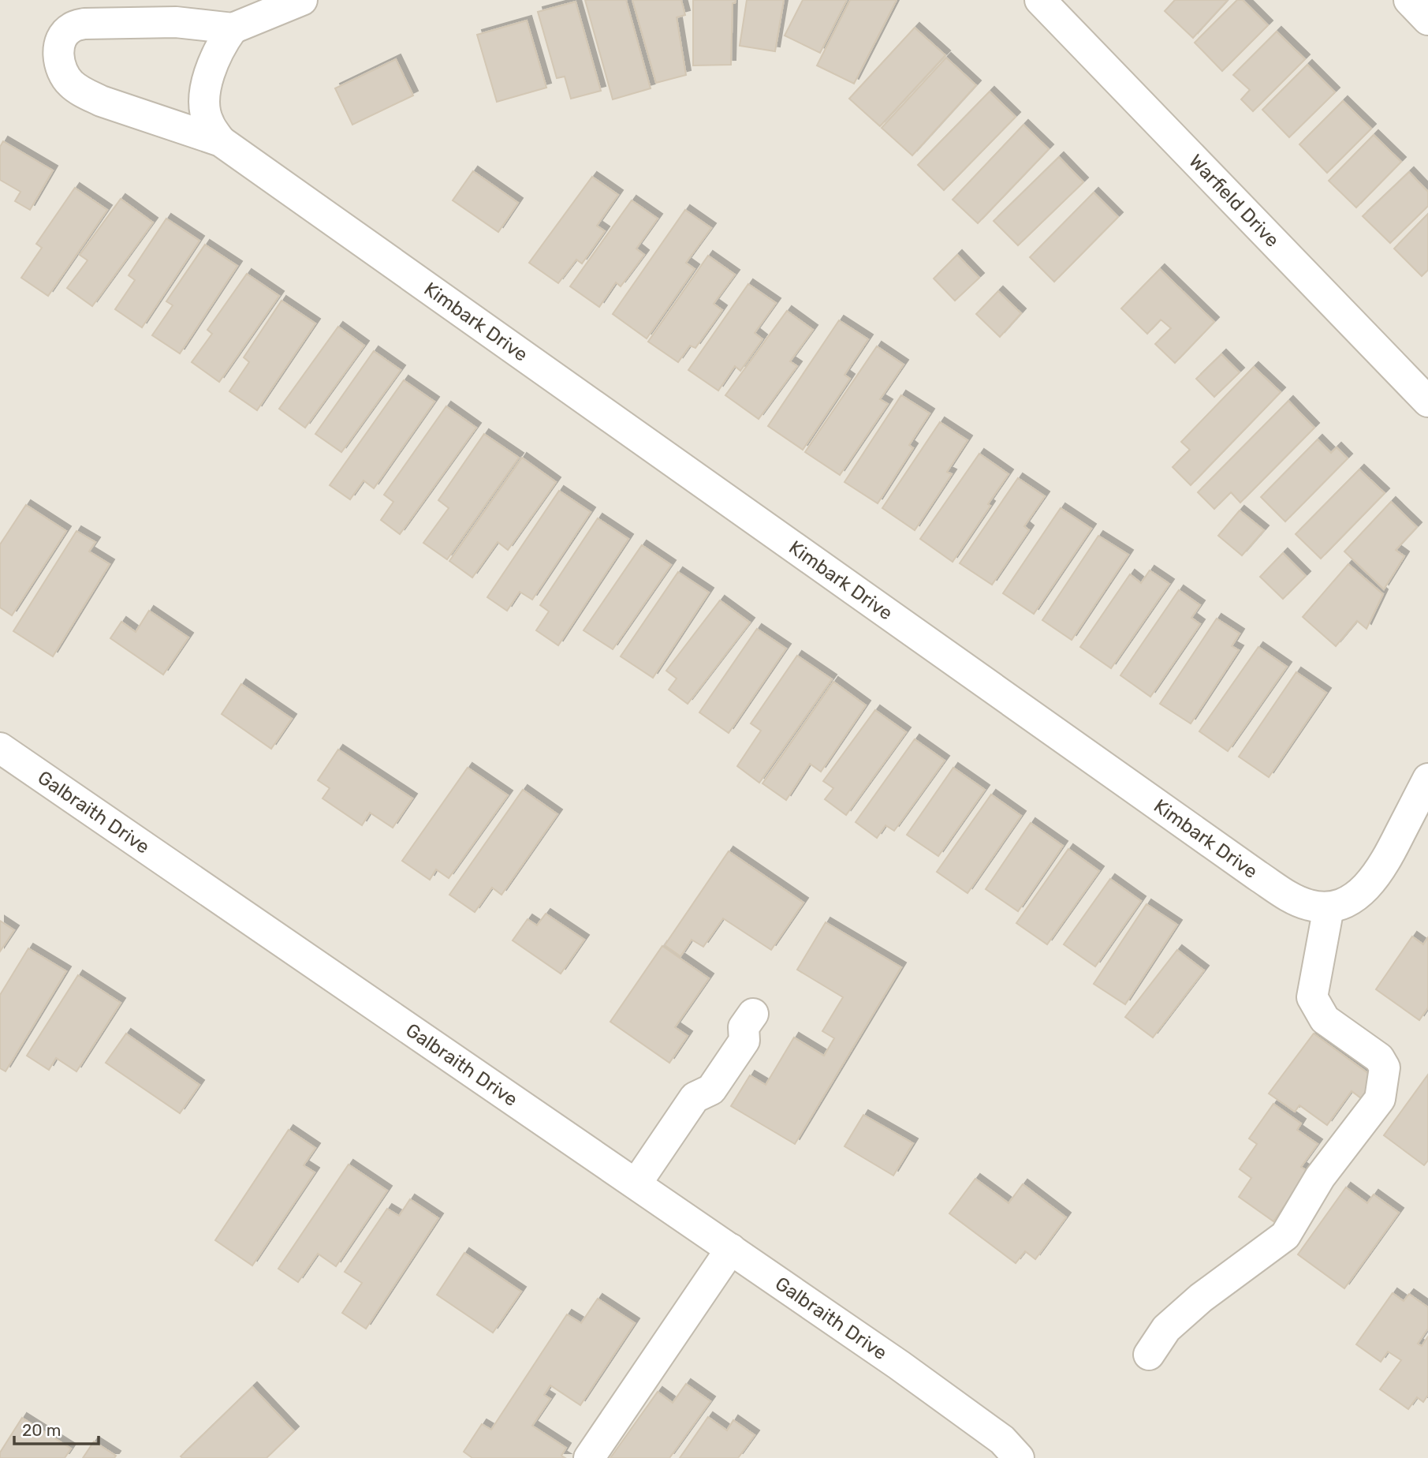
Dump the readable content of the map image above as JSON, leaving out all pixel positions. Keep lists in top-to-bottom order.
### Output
{
  "streets": {
    "street": ["Warfield Drive", "Kimbark Drive", "Galbraith Drive"]
  },
  "scale_bar": "20 m"
}
